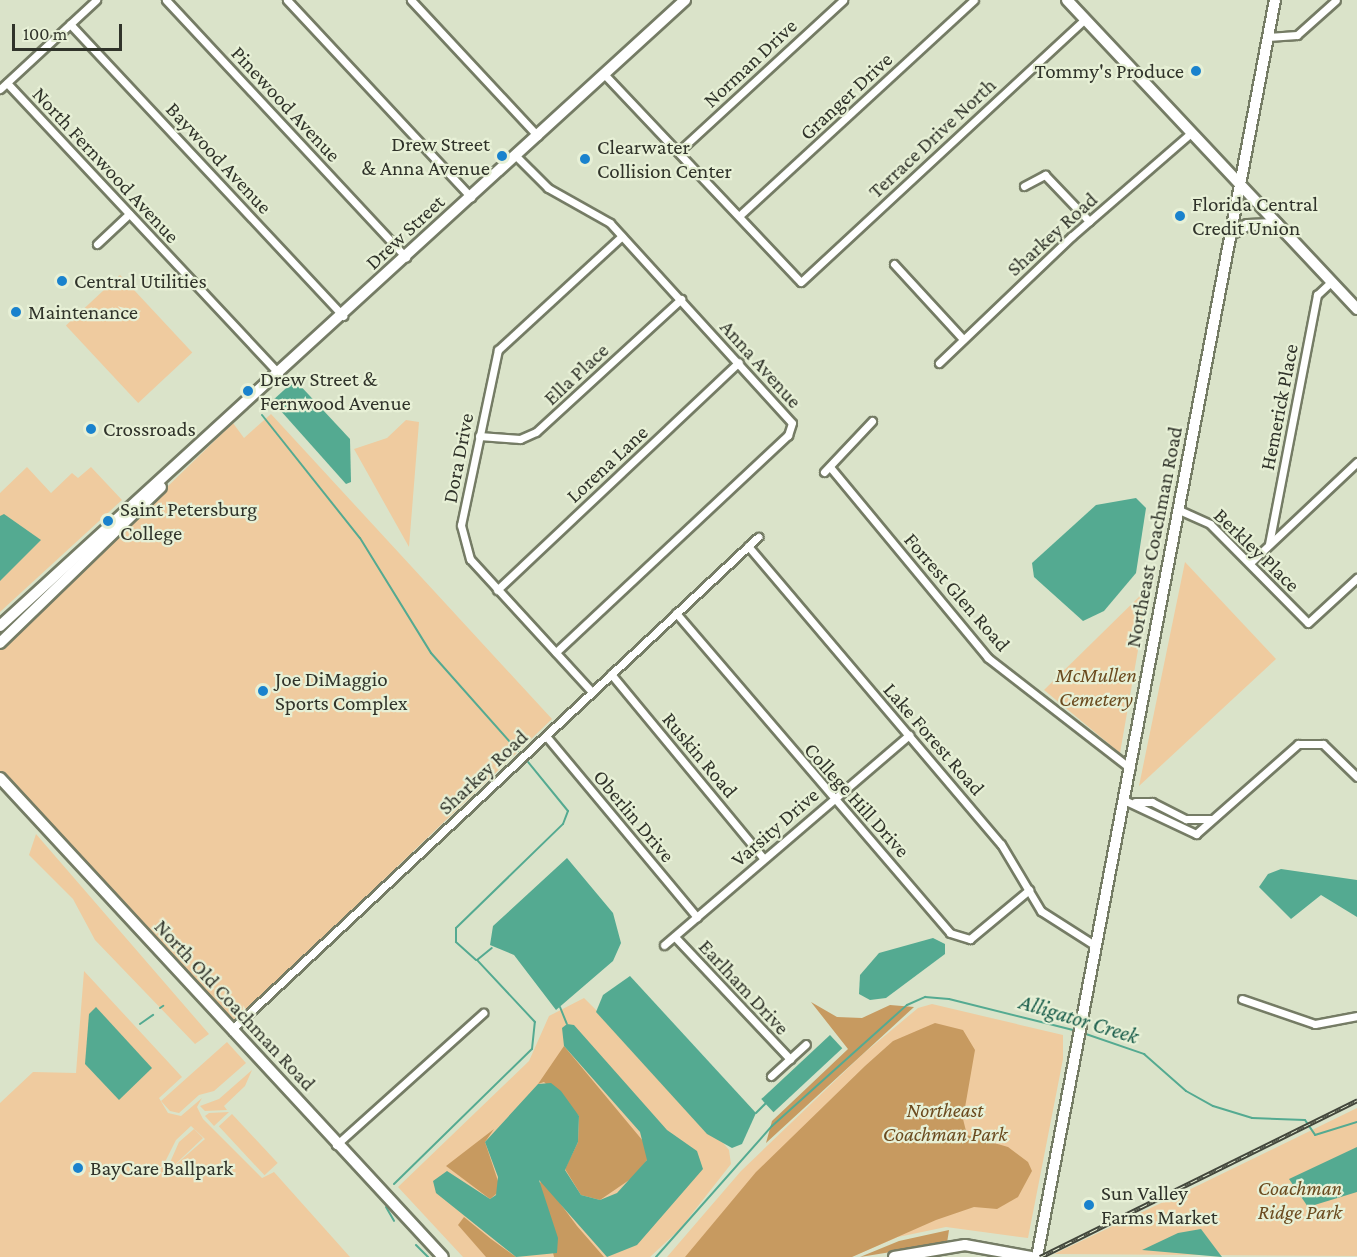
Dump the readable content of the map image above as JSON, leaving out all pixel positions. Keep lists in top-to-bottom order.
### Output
{
  "streets": {
    "main road": ["Drew Street", "Northeast Coachman Road", "North Old Coachman Road"],
    "street": [
      "Norman Drive",
      "Granger Drive",
      "Pinewood Avenue",
      "Terrace Drive North",
      "Baywood Avenue",
      "North Fernwood Avenue",
      "Sharkey Road",
      "Anna Avenue",
      "Ella Place",
      "Hemerick Place",
      "Dora Drive",
      "Lorena Lane",
      "Berkley Place",
      "Forrest Glen Road",
      "Lake Forest Road",
      "Ruskin Road",
      "College Hill Drive",
      "Oberlin Drive",
      "Varsity Drive",
      "Earlham Drive"
    ]
  },
  "crossings": [
    ["Granger Drive", "Terrace Drive North"],
    ["Pinewood Avenue", "Drew Street"],
    ["Baywood Avenue", "Drew Street"],
    ["North Fernwood Avenue", "Drew Street"],
    ["Drew Street", "Anna Avenue"],
    ["Sharkey Road", "Dora Drive"],
    ["Sharkey Road", "Lake Forest Road"],
    ["Sharkey Road", "Ruskin Road"],
    ["Sharkey Road", "College Hill Drive"],
    ["Sharkey Road", "Oberlin Drive"],
    ["Sharkey Road", "North Old Coachman Road"],
    ["Anna Avenue", "Ella Place"],
    ["Anna Avenue", "Dora Drive"],
    ["Anna Avenue", "Lorena Lane"],
    ["Ella Place", "Dora Drive"],
    ["Dora Drive", "Lorena Lane"],
    ["Northeast Coachman Road", "Berkley Place"],
    ["Northeast Coachman Road", "Forrest Glen Road"],
    ["Northeast Coachman Road", "Lake Forest Road"],
    ["Lake Forest Road", "College Hill Drive"],
    ["Lake Forest Road", "Varsity Drive"],
    ["Ruskin Road", "Varsity Drive"],
    ["College Hill Drive", "Varsity Drive"],
    ["Oberlin Drive", "Varsity Drive"],
    ["Varsity Drive", "Earlham Drive"]
  ],
  "water": ["Alligator Creek"],
  "parks": ["McMullen Cemetery", "Northeast Coachman Park", "Coachman Ridge Park"],
  "places": [
    "Tommy's Produce",
    "Drew Street & Anna Avenue",
    "Clearwater Collision Center",
    "Florida Central Credit Union",
    "Central Utilities",
    "Maintenance",
    "Drew Street & Fernwood Avenue",
    "Crossroads",
    "Saint Petersburg College",
    "Joe DiMaggio Sports Complex",
    "BayCare Ballpark",
    "Sun Valley Farms Market"
  ],
  "scale_bar": "100 m"
}
